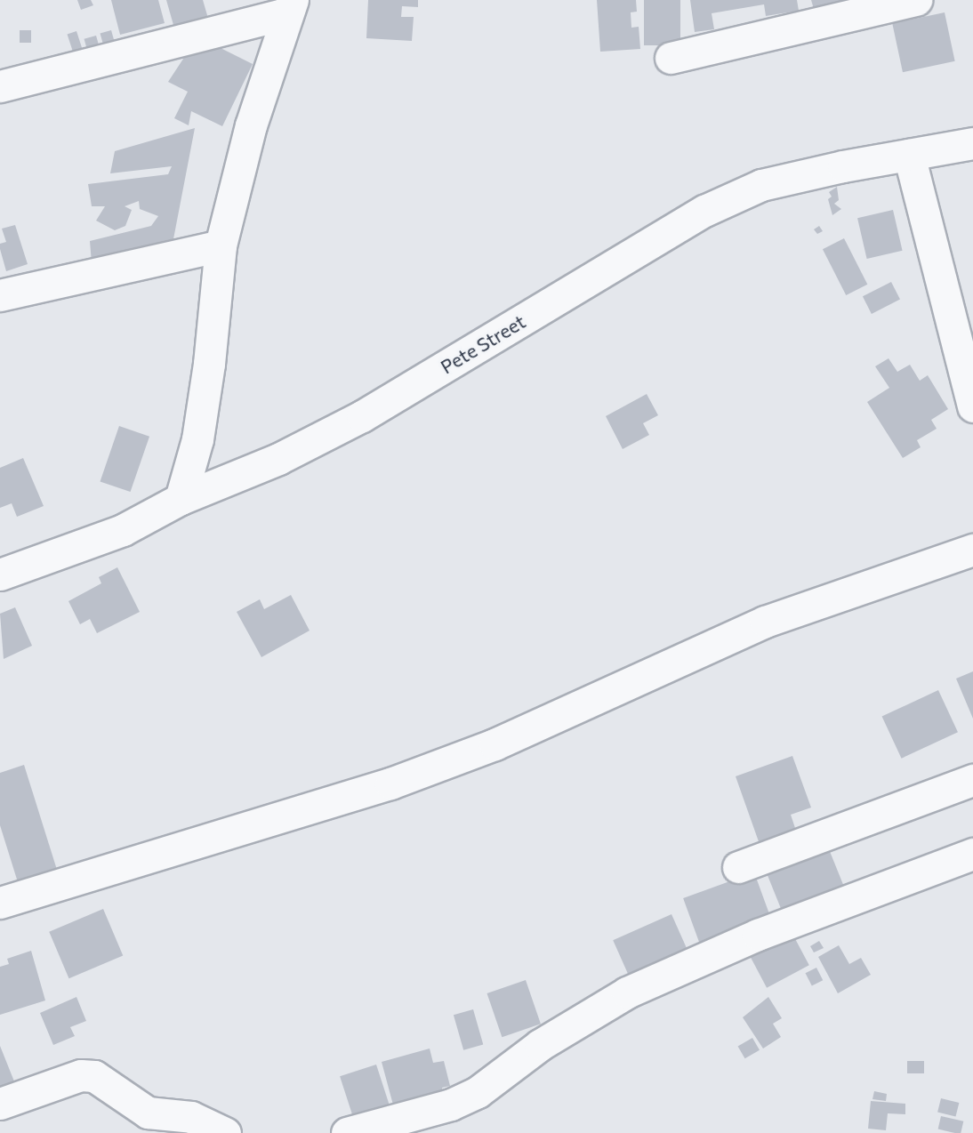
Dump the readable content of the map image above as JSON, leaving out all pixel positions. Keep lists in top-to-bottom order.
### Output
{
  "streets": {
    "street": ["Pete Street"]
  }
}
